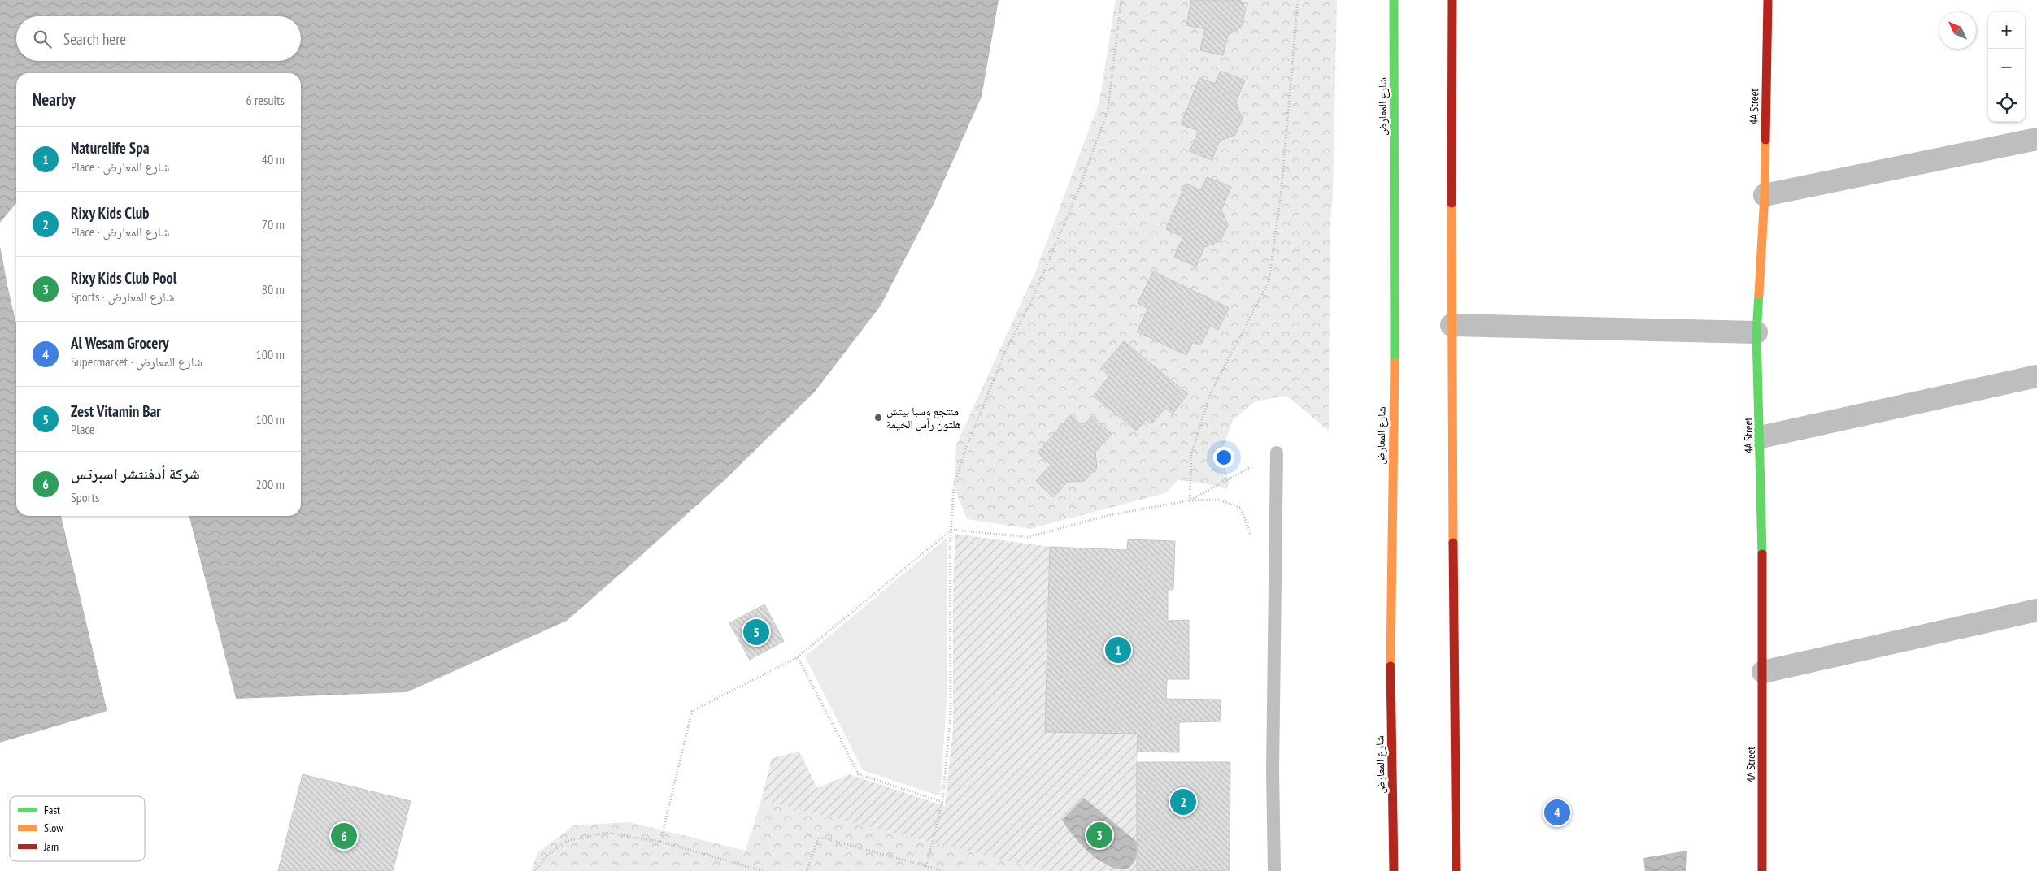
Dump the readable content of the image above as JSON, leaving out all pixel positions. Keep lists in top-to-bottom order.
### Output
{
  "streets": {
    "street": ["شارع المعارض", "4A Street"]
  },
  "places": ["منتجع وسبا بيتش هلتون رأس الخيمة"],
  "legend": ["Fast", "Slow", "Jam"],
  "north": "top left",
  "page": {
    "map_buttons": ["+", "−"],
    "search": "Search here",
    "heading": ["Nearby", "6 results"],
    "list": [
      {
        "mark": "1",
        "name": "Naturelife Spa",
        "note": "Place · شارع المعارض",
        "value": "40 m"
      },
      {
        "mark": "2",
        "name": "Rixy Kids Club",
        "note": "Place · شارع المعارض",
        "value": "70 m"
      },
      {
        "mark": "3",
        "name": "Rixy Kids Club Pool",
        "note": "Sports · شارع المعارض",
        "value": "80 m"
      },
      {
        "mark": "4",
        "name": "Al Wesam Grocery",
        "note": "Supermarket · شارع المعارض",
        "value": "100 m"
      },
      {
        "mark": "5",
        "name": "Zest Vitamin Bar",
        "note": "Place",
        "value": "100 m"
      },
      {
        "mark": "6",
        "name": "شركة أدفنتشر اسبرتس",
        "note": "Sports",
        "value": "200 m"
      }
    ],
    "pins": [
      "5",
      "1",
      "2",
      "4",
      "3",
      "6"
    ]
  }
}
